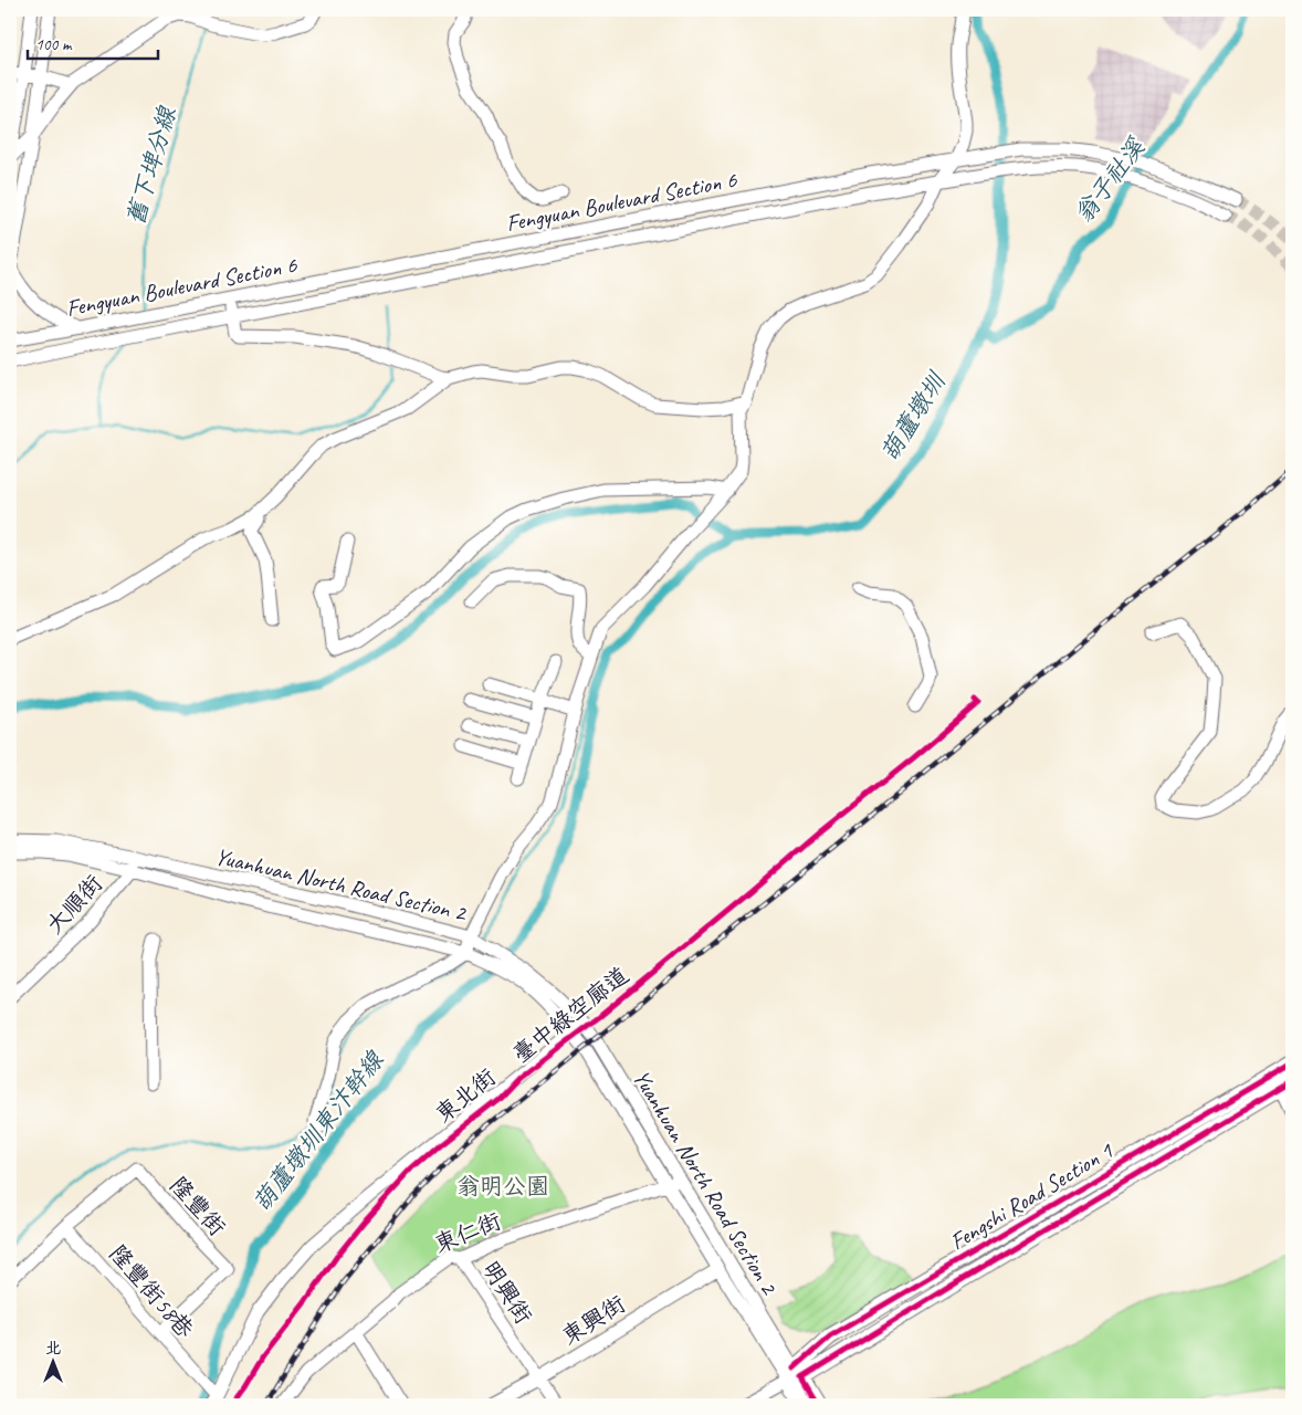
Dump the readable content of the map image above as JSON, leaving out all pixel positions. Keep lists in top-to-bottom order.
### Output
{
  "streets": {
    "main road": ["Fengshi Road Section 1"],
    "street": [
      "Fengyuan Boulevard Section 6",
      "Yuanhuan North Road Section 2",
      "大順街",
      "東北街",
      "隆豐街",
      "東仁街",
      "隆豐街58巷",
      "明興街",
      "東興街"
    ],
    "cycle path": ["臺中綠空廊道"]
  },
  "crossings": [
    ["Yuanhuan North Road Section 2", "大順街"],
    ["Yuanhuan North Road Section 2", "東北街"],
    ["Yuanhuan North Road Section 2", "Fengshi Road Section 1"],
    ["Yuanhuan North Road Section 2", "東仁街"],
    ["Yuanhuan North Road Section 2", "東興街"],
    ["東北街", "隆豐街58巷"],
    ["隆豐街", "隆豐街58巷"],
    ["東仁街", "明興街"],
    ["明興街", "東興街"]
  ],
  "water": [
    "舊下埤分線",
    "翁子社溪",
    "葫蘆墩圳",
    "葫蘆墩圳東汴幹線"
  ],
  "parks": ["翁明公園"],
  "scale_bar": "100 m",
  "north": "top"
}
